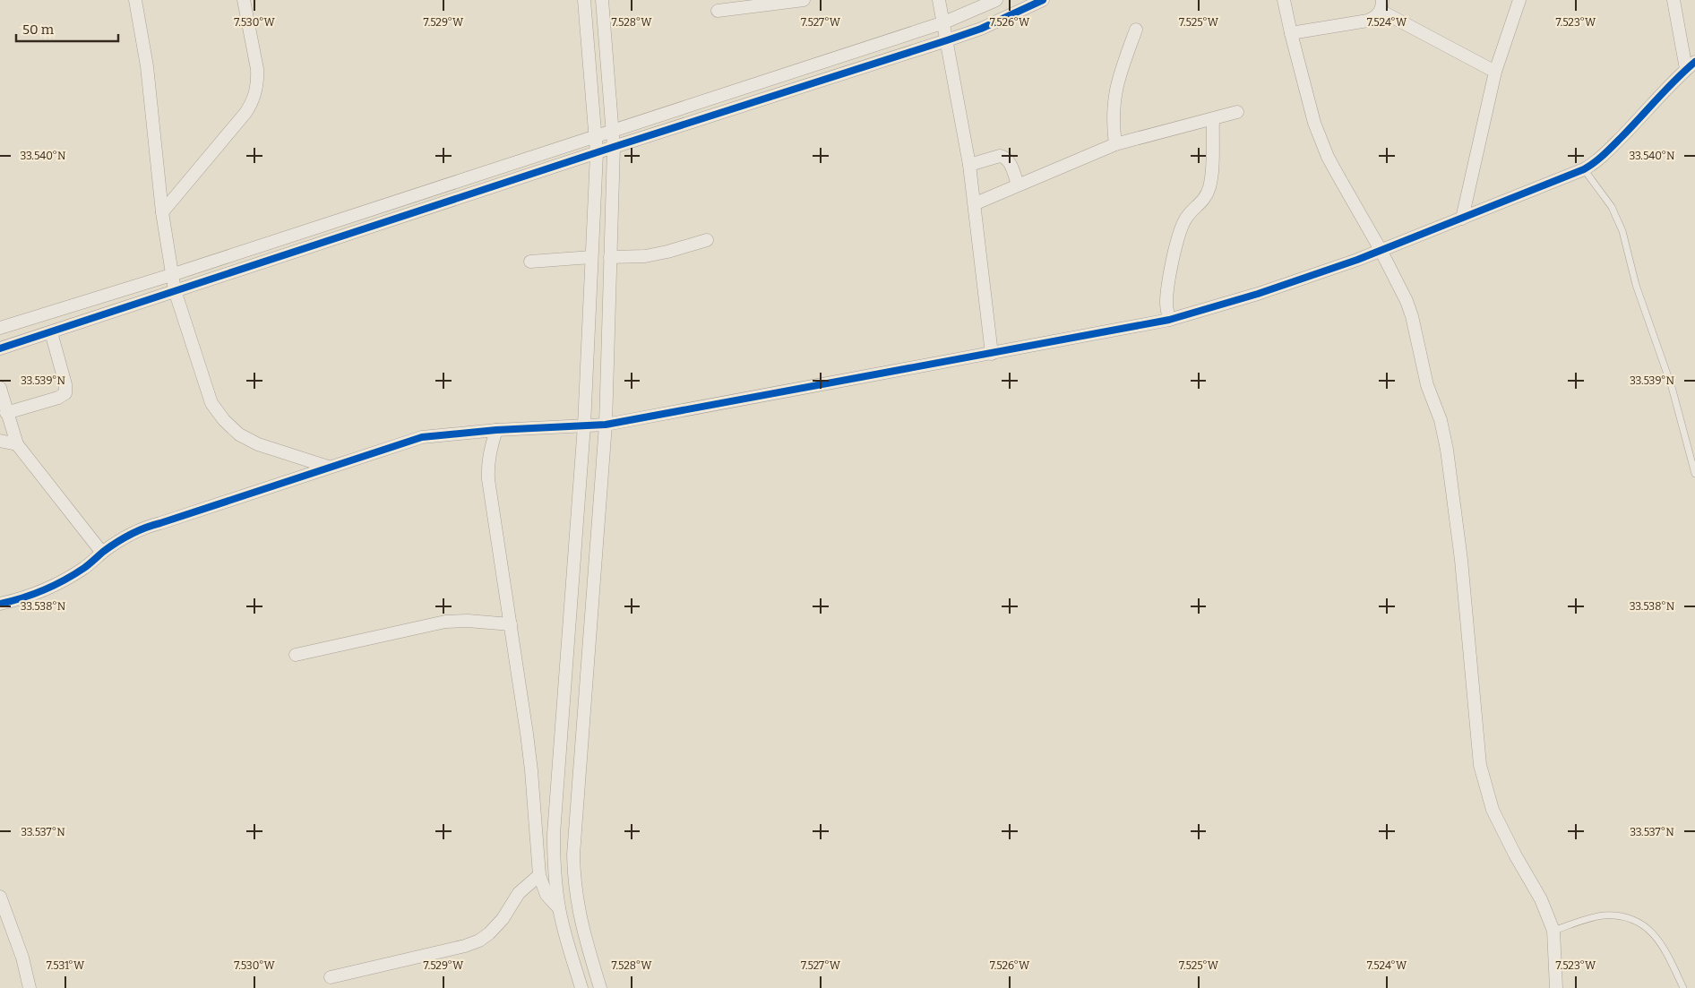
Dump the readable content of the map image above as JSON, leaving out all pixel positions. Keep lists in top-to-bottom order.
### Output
{
  "scale_bar": "50 m",
  "coordinates": [
    "7.530°W",
    "7.529°W",
    "7.528°W",
    "7.527°W",
    "7.526°W",
    "7.525°W",
    "7.524°W",
    "7.523°W",
    "33.540°N",
    "33.539°N",
    "33.538°N",
    "33.537°N",
    "7.531°W"
  ]
}
